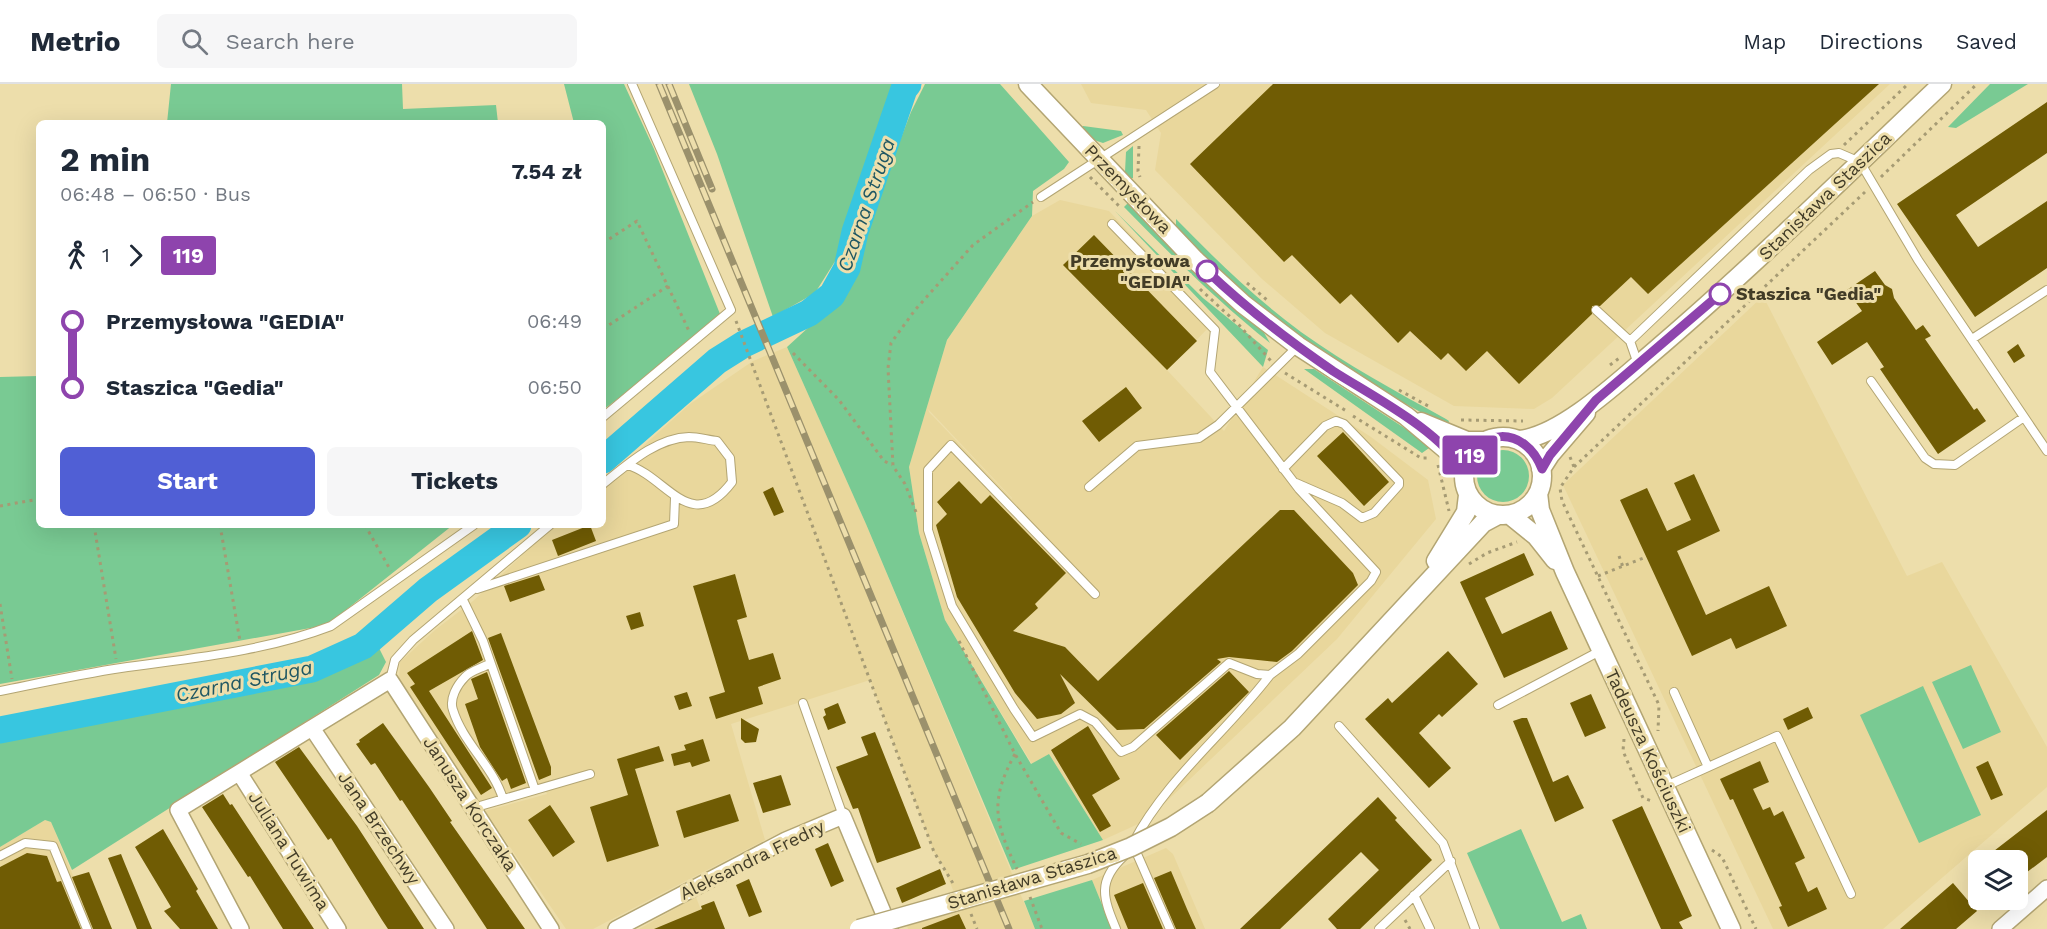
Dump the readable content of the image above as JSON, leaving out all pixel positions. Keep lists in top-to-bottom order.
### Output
{
  "streets": {
    "street": [
      "Przemysłowa",
      "Stanisława Staszica",
      "Tadeusza Kościuszki",
      "Janusza Korczaka",
      "Jana Brzechwy",
      "Juliana Tuwima",
      "Aleksandra Fredry"
    ]
  },
  "crossings": [
    ["Przemysłowa", "Stanisława Staszica"],
    ["Przemysłowa", "Tadeusza Kościuszki"],
    ["Stanisława Staszica", "Tadeusza Kościuszki"]
  ],
  "water": ["Czarna Struga"],
  "places": ["Przemysłowa \"GEDIA\"", "Staszica \"Gedia\""],
  "lines": ["bus line 119"],
  "page": {
    "header": "Metrio",
    "search": "Search here",
    "nav": ["Map", "Directions", "Saved"],
    "on_map": "119",
    "heading": ["2 min", "06:48 – 06:50 · Bus", "7.54 zł"],
    "legs": ["1", "119"],
    "list": [
      {
        "name": "Przemysłowa \"GEDIA\"",
        "value": "06:49"
      },
      {
        "name": "Staszica \"Gedia\"",
        "value": "06:50"
      }
    ],
    "buttons": ["Start", "Tickets"]
  }
}
